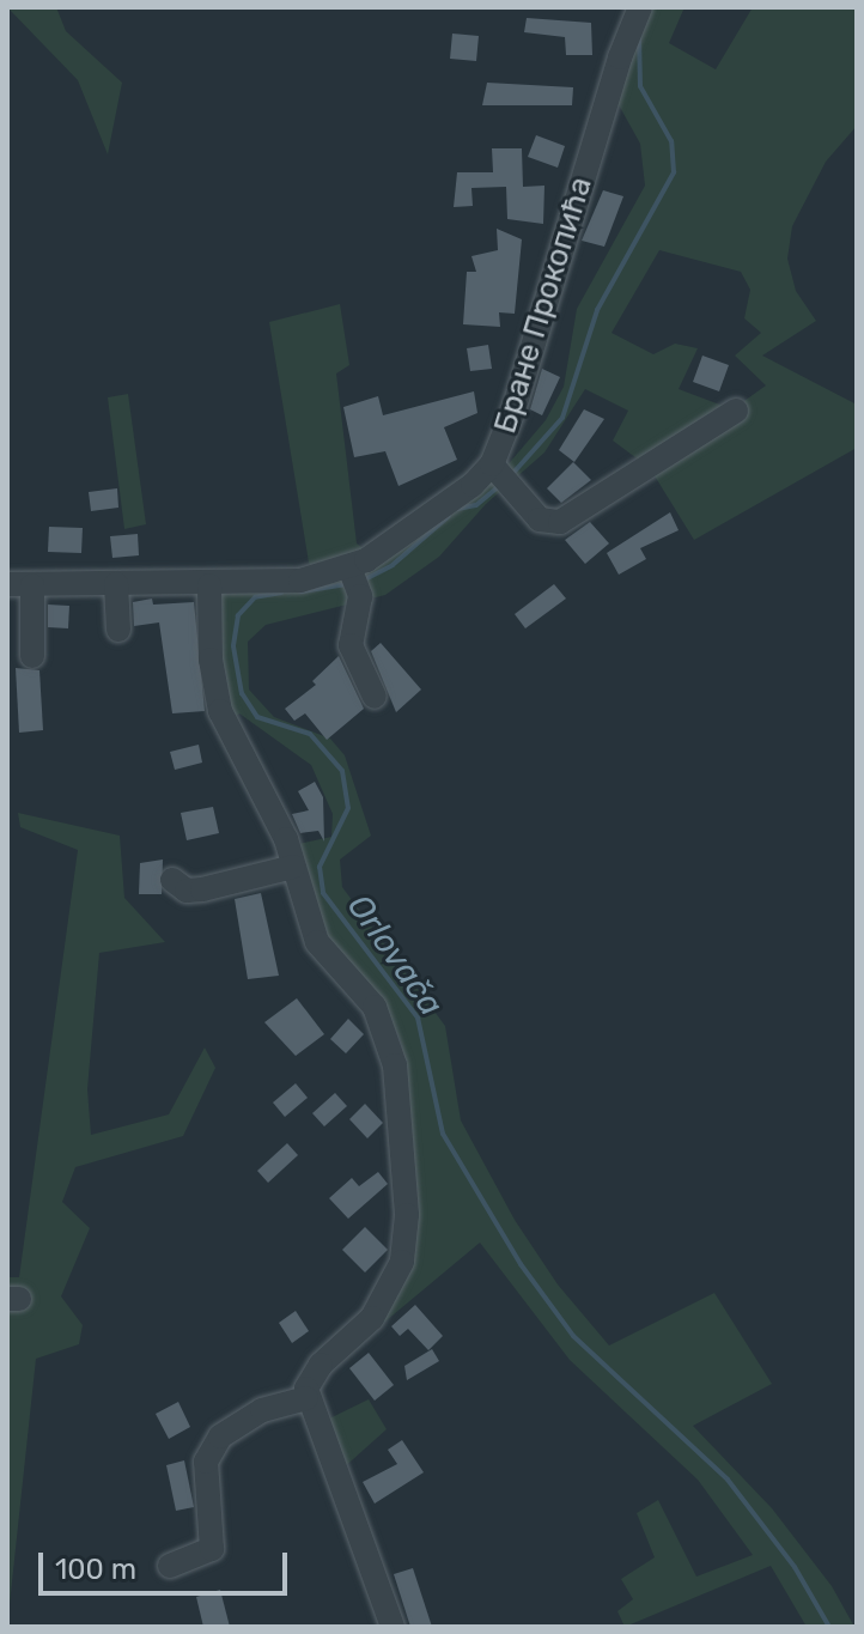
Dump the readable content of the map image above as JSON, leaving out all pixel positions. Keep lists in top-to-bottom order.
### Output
{
  "streets": {
    "street": ["Бране Прокопића"]
  },
  "water": ["Orlovača"],
  "scale_bar": "100 m"
}
